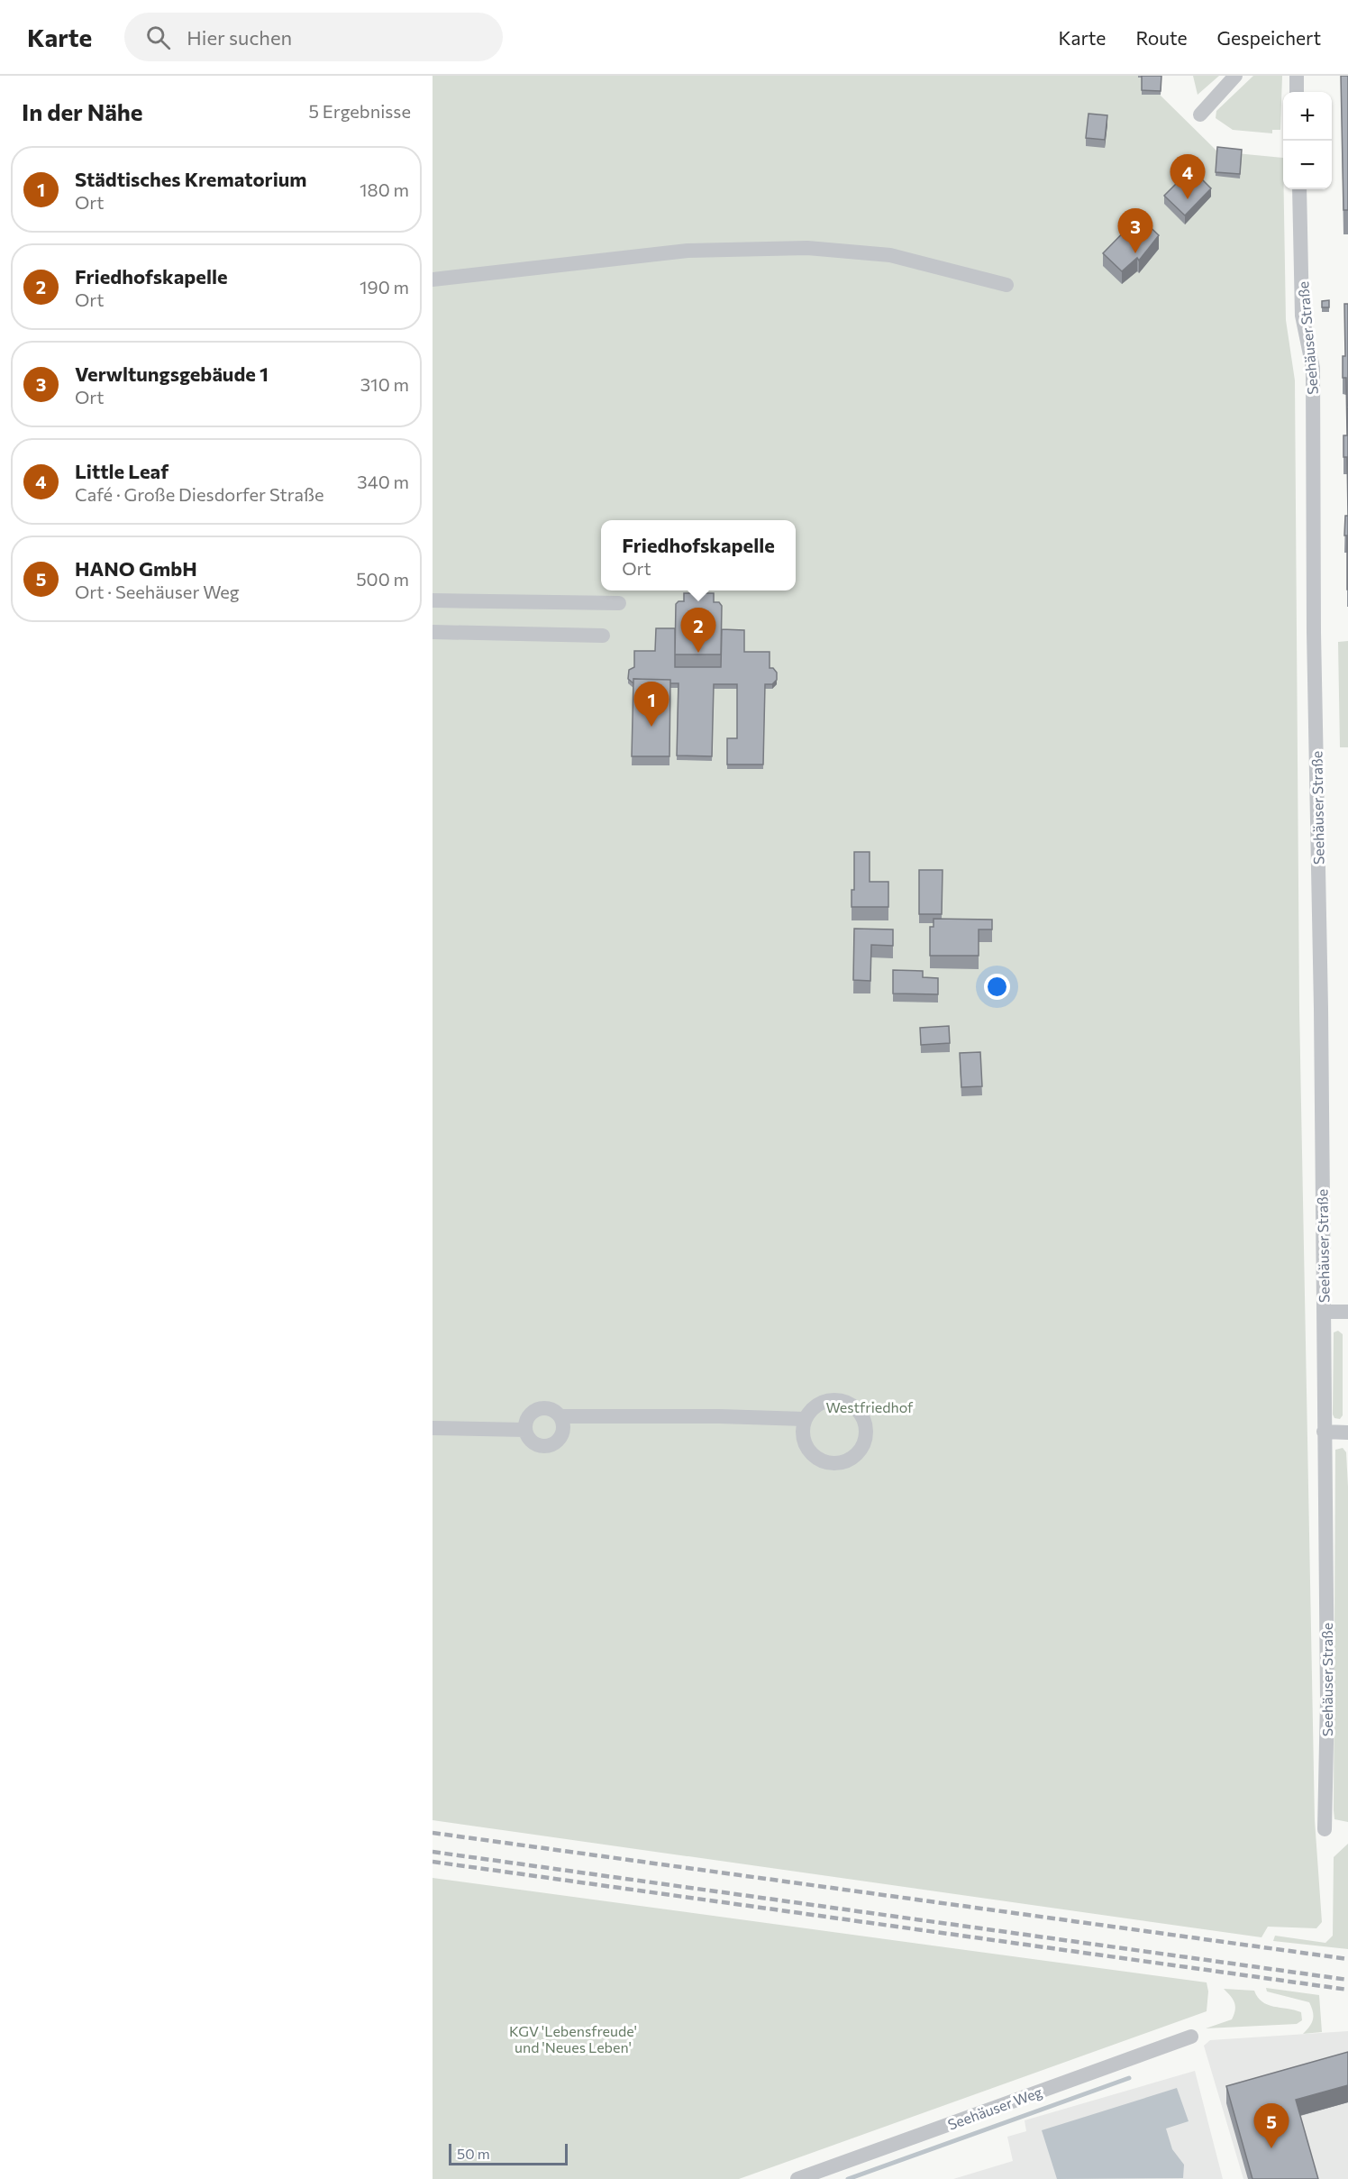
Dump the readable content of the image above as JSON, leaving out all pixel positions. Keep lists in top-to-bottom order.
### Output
{
  "streets": {
    "street": ["Seehäuser Straße", "Seehäuser Weg"]
  },
  "parks": ["Westfriedhof", "KGV 'Lebensfreude' und 'Neues Leben'"],
  "scale_bar": "50 m",
  "page": {
    "header": "Karte",
    "search": "Hier suchen",
    "nav": ["Karte", "Route", "Gespeichert"],
    "heading": ["In der Nähe", "5 Ergebnisse"],
    "map_buttons": ["+", "−"],
    "list": [
      {
        "mark": "1",
        "name": "Städtisches Krematorium",
        "note": "Ort",
        "value": "180 m"
      },
      {
        "mark": "2",
        "name": "Friedhofskapelle",
        "note": "Ort",
        "value": "190 m"
      },
      {
        "mark": "3",
        "name": "Verwltungsgebäude 1",
        "note": "Ort",
        "value": "310 m"
      },
      {
        "mark": "4",
        "name": "Little Leaf",
        "note": "Café · Große Diesdorfer Straße",
        "value": "340 m"
      },
      {
        "mark": "5",
        "name": "HANO GmbH",
        "note": "Ort · Seehäuser Weg",
        "value": "500 m"
      }
    ],
    "pins": [
      "4",
      "3",
      "2",
      "1",
      "5"
    ],
    "popup": ["Friedhofskapelle", "Ort"],
    "scale": "50 m"
  }
}
